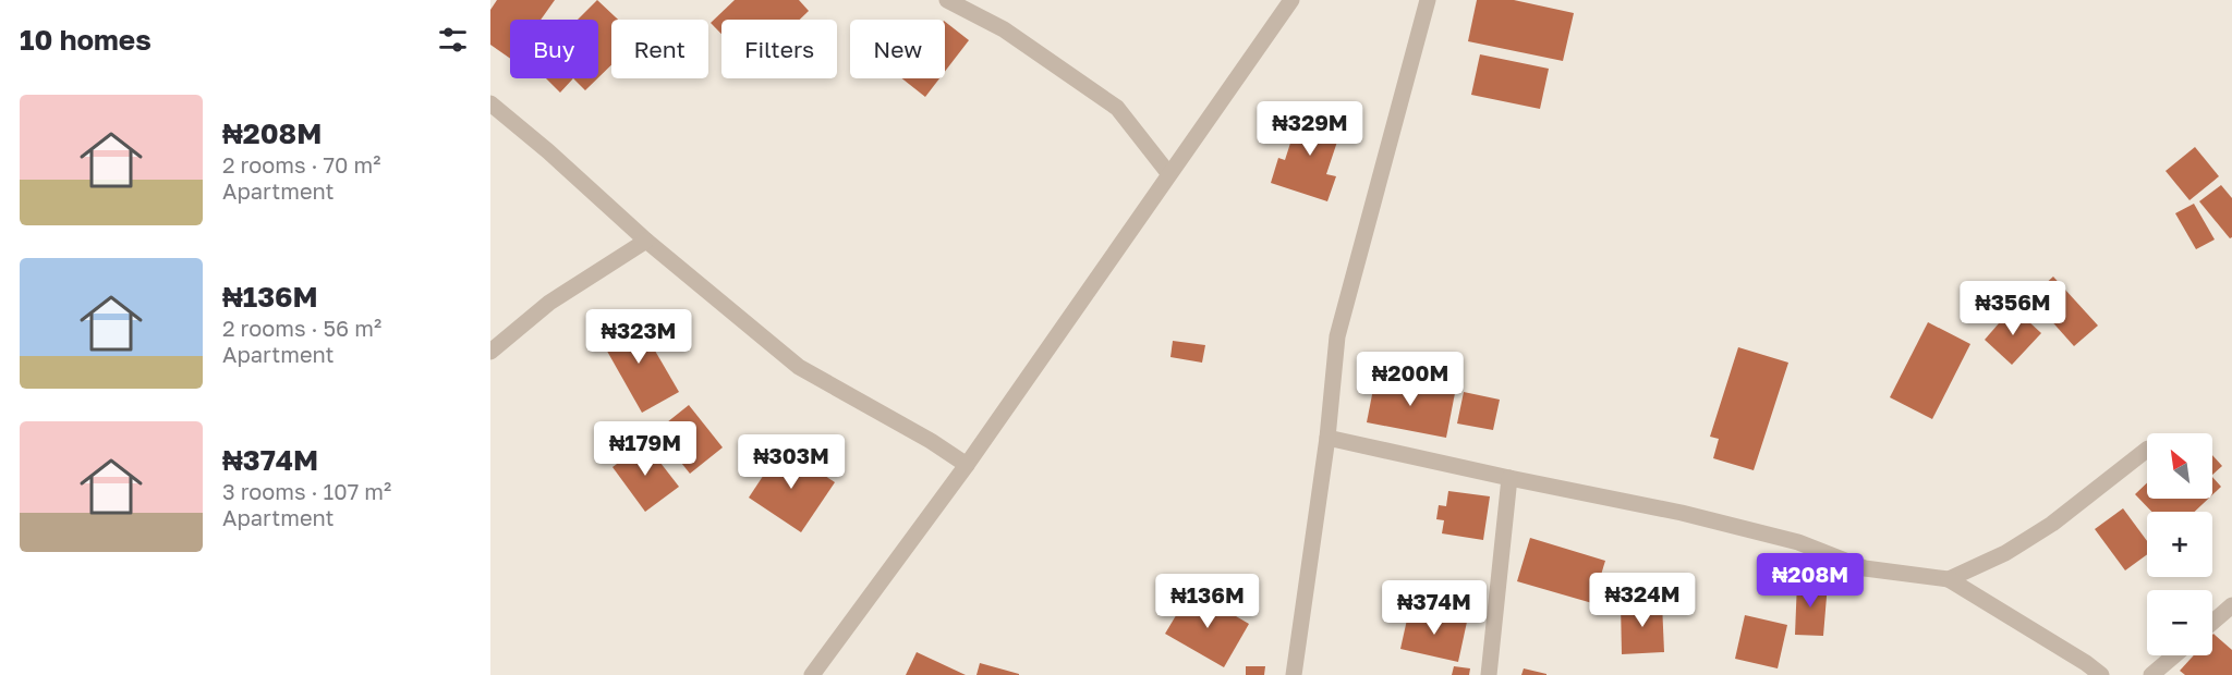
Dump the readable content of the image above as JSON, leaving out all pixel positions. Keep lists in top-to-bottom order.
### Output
{
  "north": "top left",
  "page": {
    "heading": "10 homes",
    "chip": [
      "Buy",
      "Rent",
      "Filters",
      "New"
    ],
    "list": [
      {
        "name": "₦208M",
        "note": "2 rooms · 70 m² · Apartment"
      },
      {
        "name": "₦136M",
        "note": "2 rooms · 56 m² · Apartment"
      },
      {
        "name": "₦374M",
        "note": "3 rooms · 107 m² · Apartment"
      }
    ],
    "price": [
      "₦329M",
      "₦356M",
      "₦323M",
      "₦200M",
      "₦179M",
      "₦303M",
      "₦208M",
      "₦324M",
      "₦136M",
      "₦374M"
    ],
    "map_buttons": ["+", "−"]
  }
}
